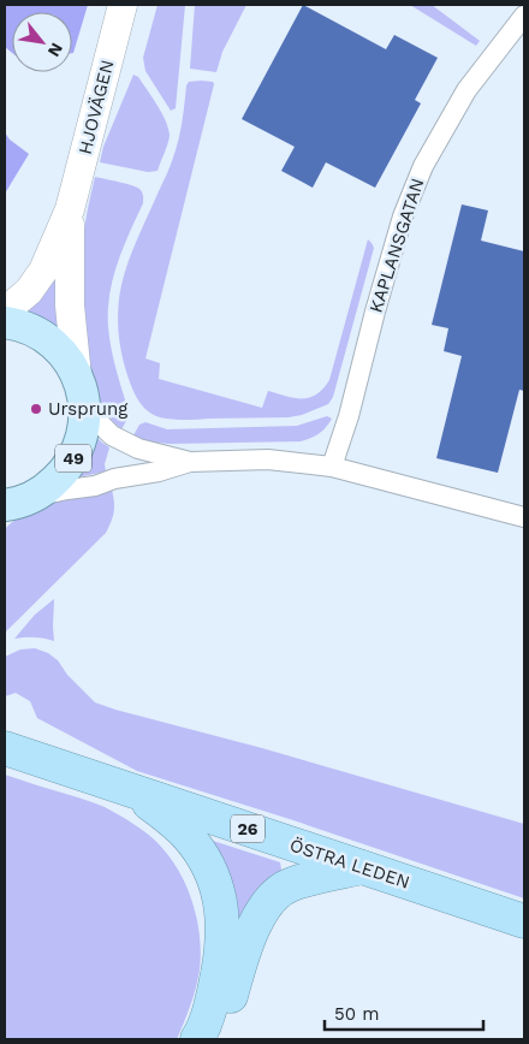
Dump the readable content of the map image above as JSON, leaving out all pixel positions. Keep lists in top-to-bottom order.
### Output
{
  "streets": {
    "highway": ["26", "ÖSTRA LEDEN"],
    "main road": ["HJOVÄGEN", "49"],
    "street": ["KAPLANSGATAN"]
  },
  "crossings": [
    ["HJOVÄGEN", "49"]
  ],
  "places": ["Ursprung"],
  "scale_bar": "50 m",
  "north": "bottom right"
}
